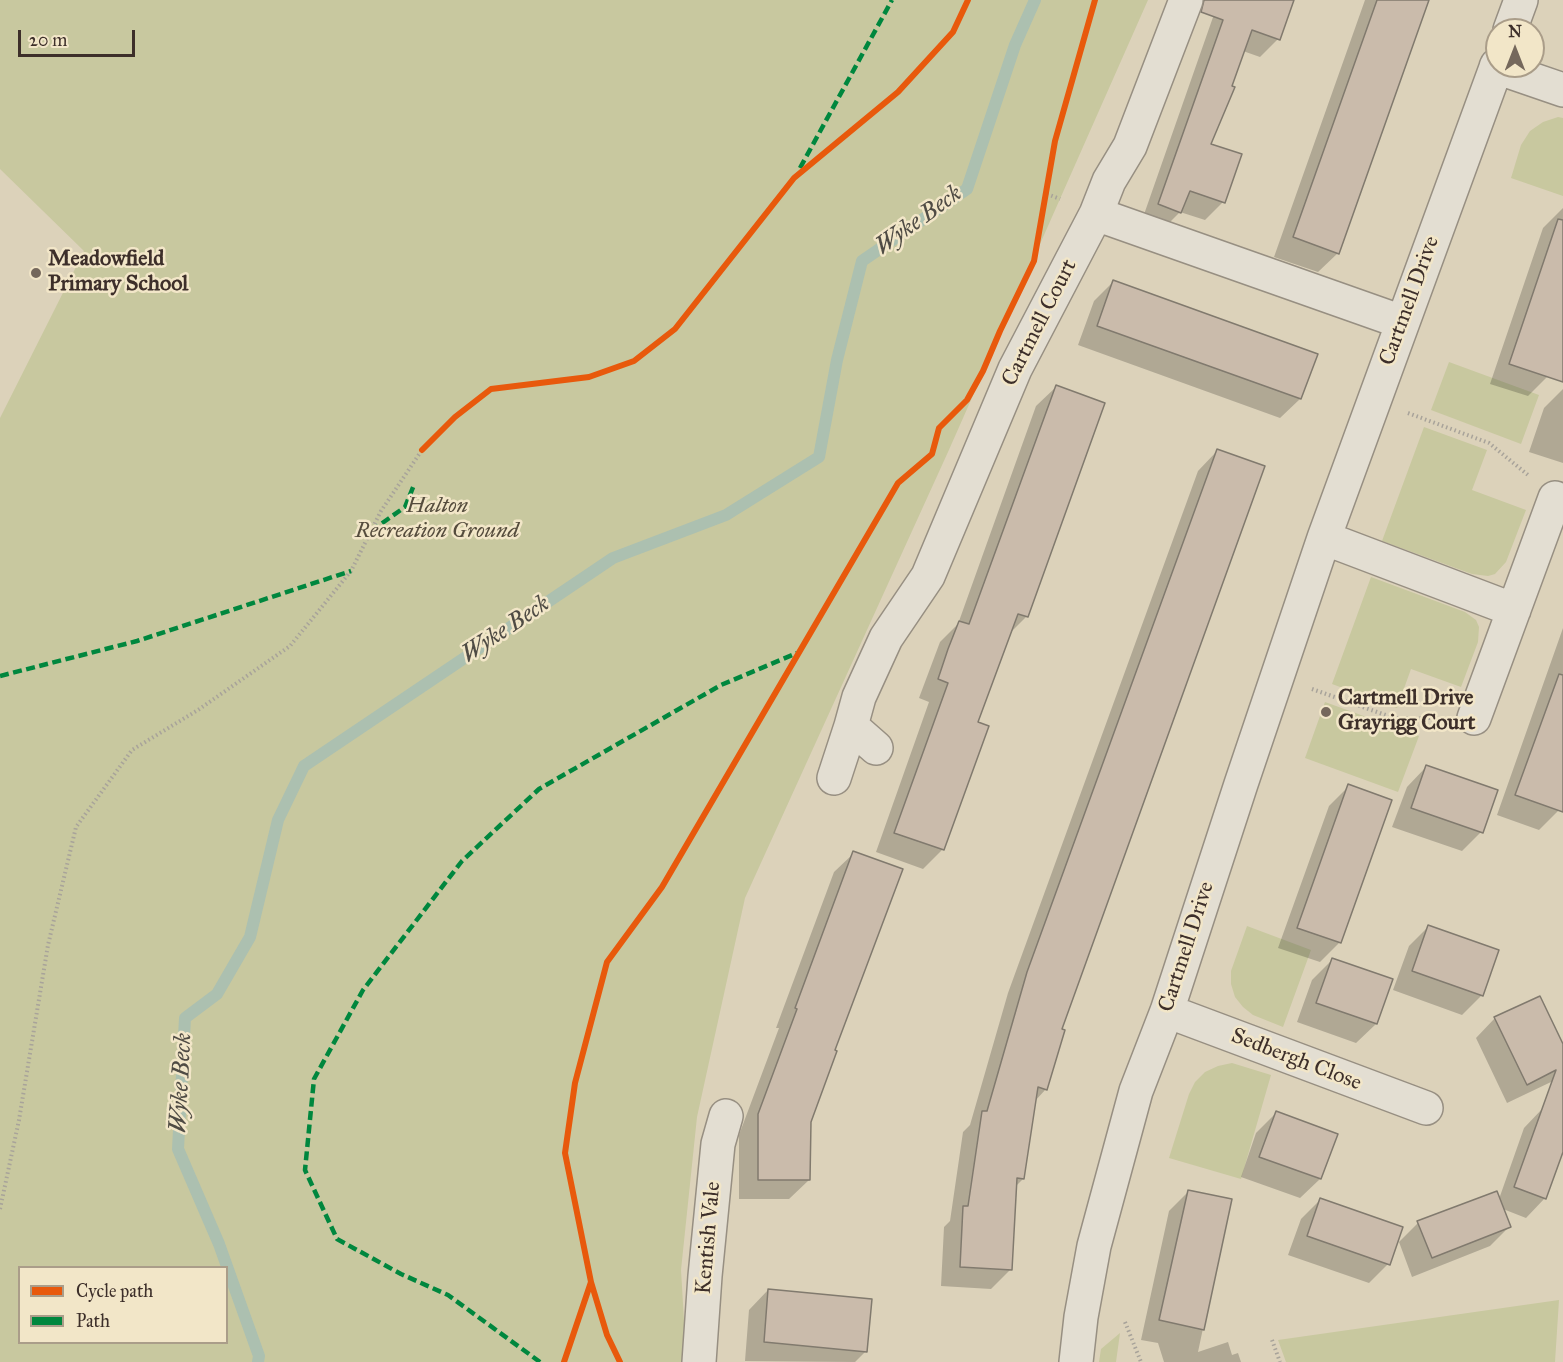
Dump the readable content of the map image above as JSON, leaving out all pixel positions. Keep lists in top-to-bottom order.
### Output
{
  "streets": {
    "street": [
      "Cartmell Drive",
      "Cartmell Court",
      "Sedbergh Close",
      "Kentish Vale"
    ]
  },
  "crossings": [
    ["Cartmell Drive", "Sedbergh Close"]
  ],
  "water": ["Wyke Beck"],
  "parks": ["Halton Recreation Ground"],
  "places": ["Meadowfield Primary School", "Cartmell Drive Grayrigg Court"],
  "legend": ["Cycle path", "Path"],
  "scale_bar": "20 m",
  "north": "top"
}
